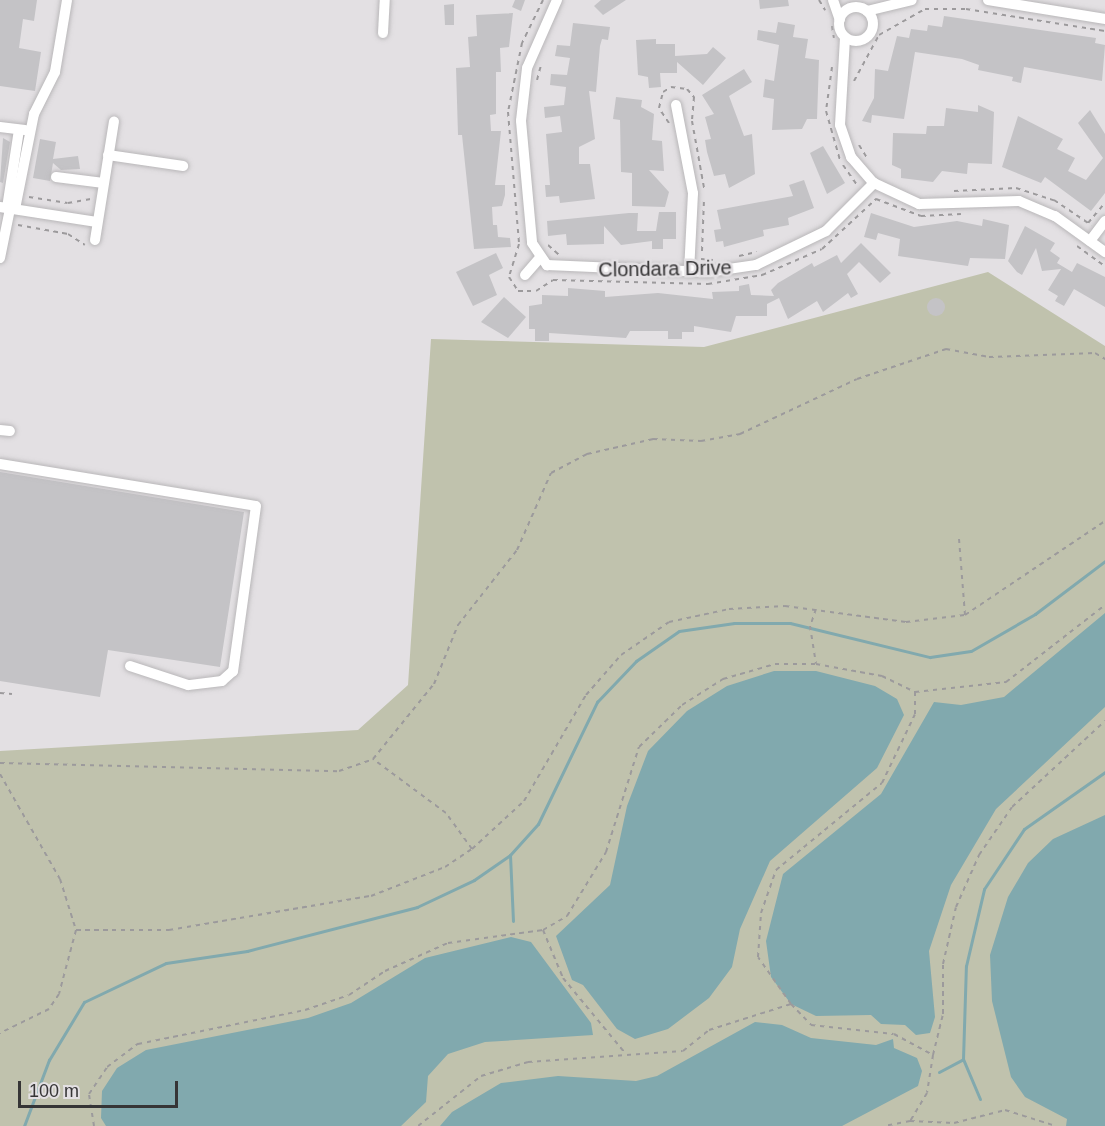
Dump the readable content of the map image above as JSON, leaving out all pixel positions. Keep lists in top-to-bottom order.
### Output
{
  "streets": {
    "street": ["Clondara Drive"]
  },
  "scale_bar": "100 m"
}
